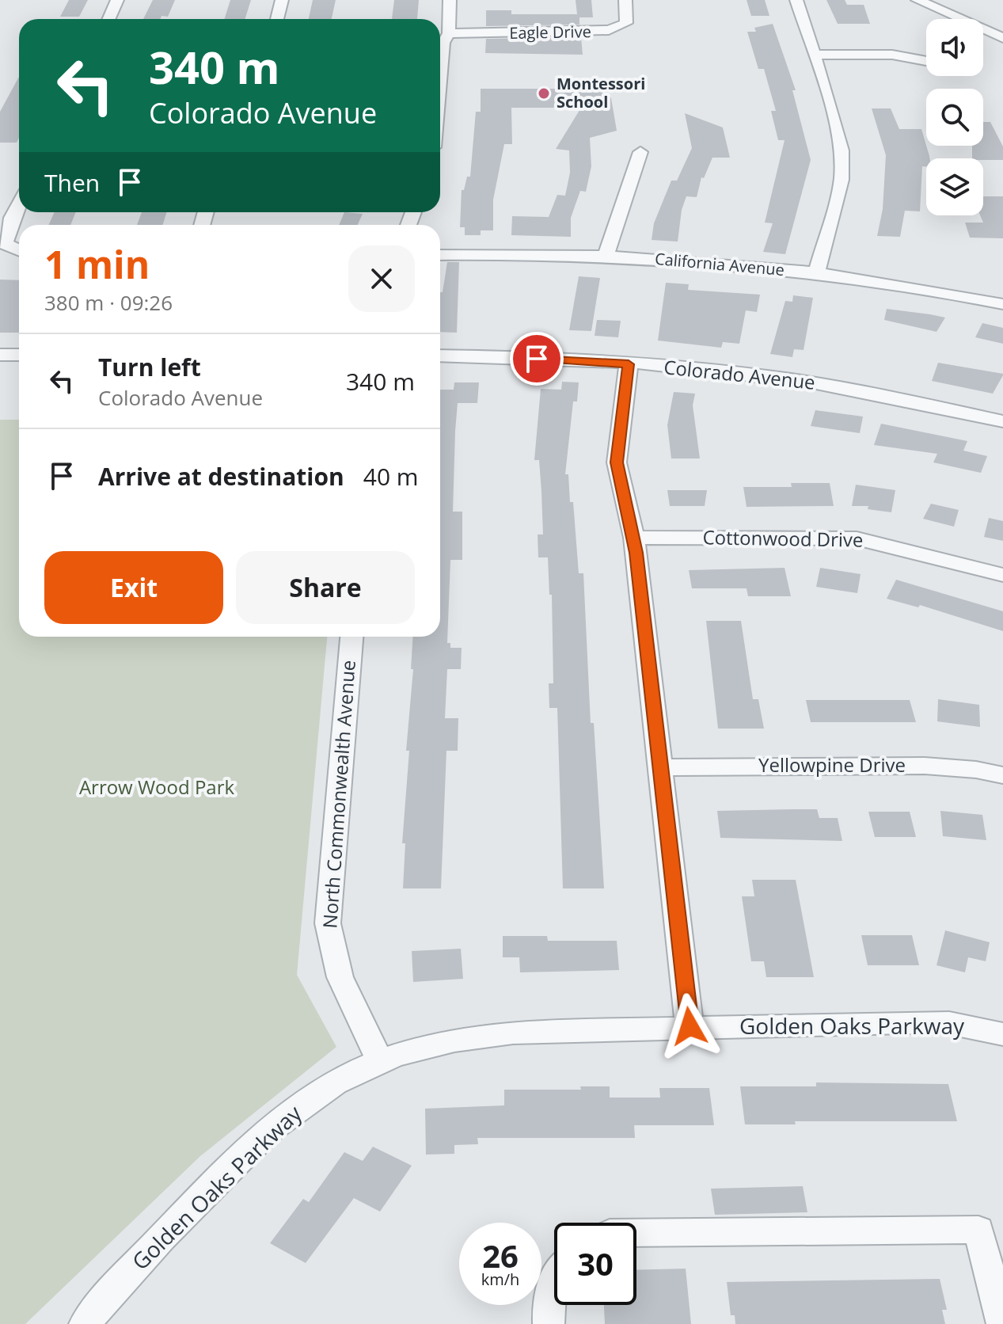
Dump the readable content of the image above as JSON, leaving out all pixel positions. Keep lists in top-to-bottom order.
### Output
{
  "streets": {
    "street": [
      "Eagle Drive",
      "California Avenue",
      "Colorado Avenue",
      "Cottonwood Drive",
      "Yellowpine Drive",
      "North Commonwealth Avenue",
      "Golden Oaks Parkway"
    ]
  },
  "crossings": [
    ["North Commonwealth Avenue", "Golden Oaks Parkway"]
  ],
  "parks": ["Arrow Wood Park"],
  "places": ["Montessori School"],
  "page": {
    "turn": ["340 m", "Colorado Avenue"],
    "then": "Then",
    "heading": ["1 min", "380 m · 09:26"],
    "list": [
      {
        "name": "Turn left",
        "note": "Colorado Avenue",
        "value": "340 m"
      },
      {
        "name": "Arrive at destination",
        "value": "40 m"
      }
    ],
    "buttons": ["Exit", "Share"],
    "speed": "26 km/h",
    "limit": "30"
  }
}
